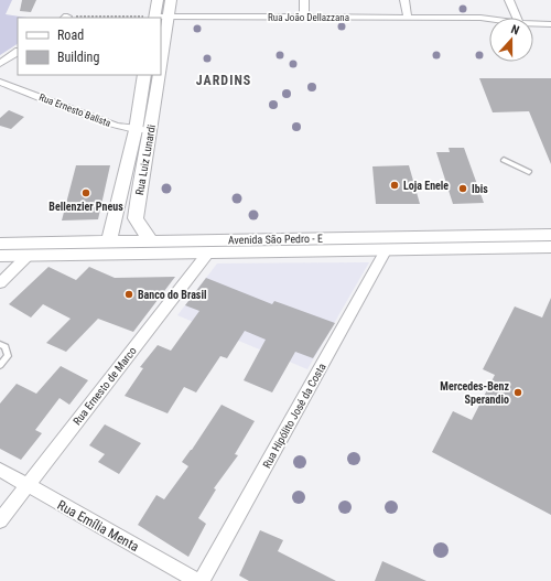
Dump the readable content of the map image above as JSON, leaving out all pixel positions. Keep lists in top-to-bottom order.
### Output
{
  "streets": {
    "main road": ["Rua Luiz Lunardi", "Avenida São Pedro - E"],
    "street": [
      "Rua João Dellazzana",
      "Rua Ernesto Balista",
      "Rua Ernesto de Marco",
      "Rua Hipólito José da Costa",
      "Rua Emília Menta"
    ]
  },
  "crossings": [
    ["Rua João Dellazzana", "Rua Luiz Lunardi"],
    ["Rua Ernesto Balista", "Rua Luiz Lunardi"],
    ["Rua Luiz Lunardi", "Avenida São Pedro - E"],
    ["Avenida São Pedro - E", "Rua Ernesto de Marco"],
    ["Avenida São Pedro - E", "Rua Hipólito José da Costa"],
    ["Rua Ernesto de Marco", "Rua Emília Menta"]
  ],
  "districts": ["JARDINS"],
  "places": [
    "Loja Enele",
    "Ibis",
    "Bellenzier Pneus",
    "Banco do Brasil",
    "Mercedes-Benz Sperandio"
  ],
  "legend": ["Road", "Building"],
  "north": "top"
}
